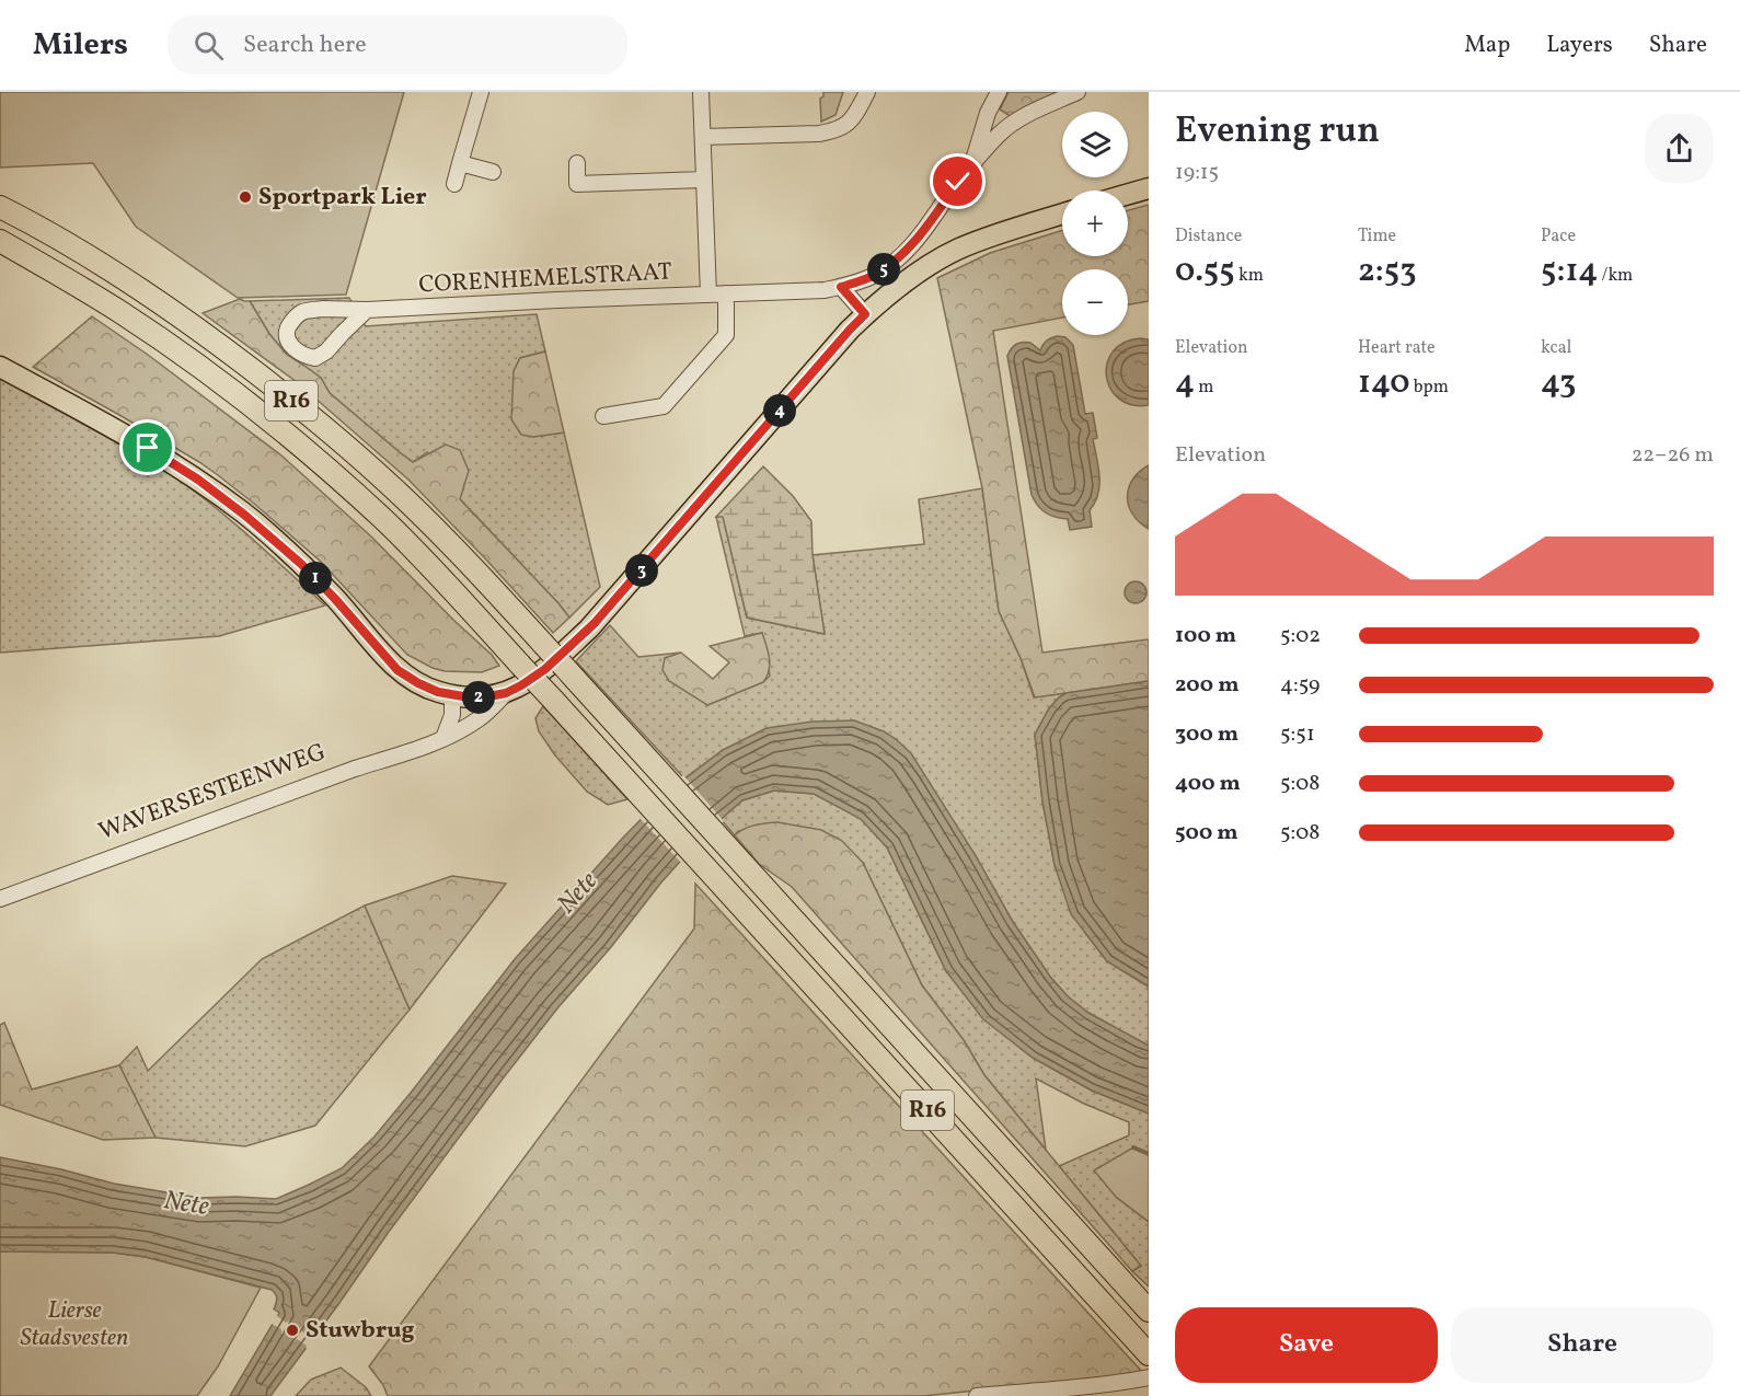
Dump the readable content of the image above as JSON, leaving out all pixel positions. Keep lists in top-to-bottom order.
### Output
{
  "streets": {
    "highway": ["R16"],
    "main road": ["WAVERSESTEENWEG"],
    "street": ["CORENHEMELSTRAAT"]
  },
  "water": ["Nete"],
  "parks": ["Lierse Stadsvesten"],
  "places": ["Sportpark Lier", "Stuwbrug"],
  "page": {
    "header": "Milers",
    "search": "Search here",
    "nav": ["Map", "Layers", "Share"],
    "heading": ["Evening run", "19:15"],
    "map_buttons": ["+", "−"],
    "stats": [
      ["Distance", "0.55 km"],
      ["Time", "2:53"],
      ["Pace", "5:14 /km"],
      ["Elevation", "4 m"],
      ["Heart rate", "140 bpm"],
      ["kcal", "43"]
    ],
    "pins": [
      "5",
      "4",
      "3",
      "1",
      "2"
    ],
    "chart": ["Elevation", "22–26 m"],
    "list": [
      {
        "name": "100 m",
        "note": "5:02"
      },
      {
        "name": "200 m",
        "note": "4:59"
      },
      {
        "name": "300 m",
        "note": "5:51"
      },
      {
        "name": "400 m",
        "note": "5:08"
      },
      {
        "name": "500 m",
        "note": "5:08"
      }
    ],
    "buttons": ["Save", "Share"]
  }
}
